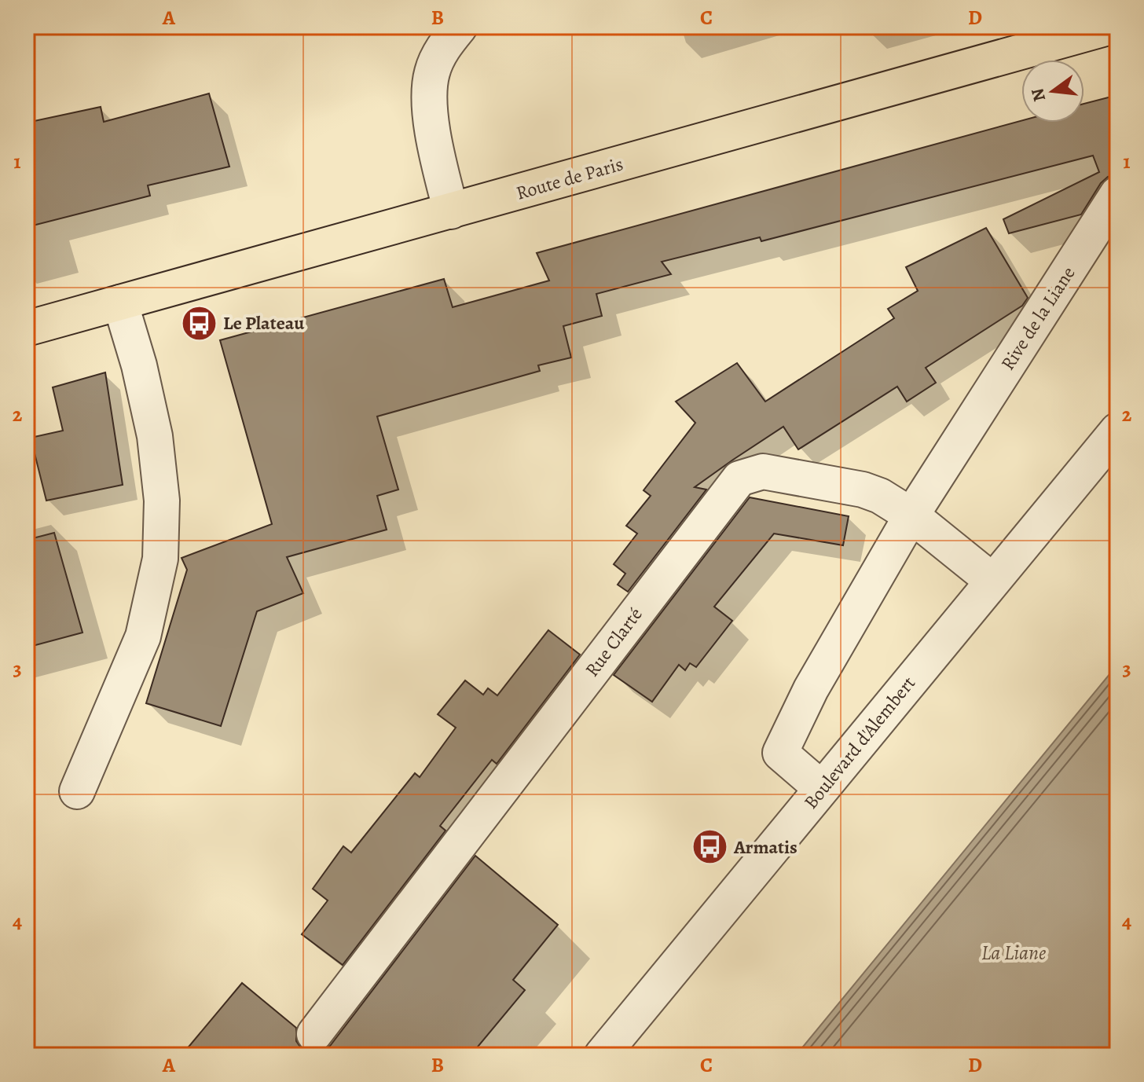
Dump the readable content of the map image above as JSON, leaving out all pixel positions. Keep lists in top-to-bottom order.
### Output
{
  "streets": {
    "main road": ["Route de Paris"],
    "street": ["Rive de la Liane", "Rue Clarté", "Boulevard d'Alembert"]
  },
  "crossings": [
    ["Rive de la Liane", "Rue Clarté"],
    ["Rive de la Liane", "Boulevard d'Alembert"],
    ["Rue Clarté", "Boulevard d'Alembert"]
  ],
  "water": ["La Liane"],
  "places": {
    "bus stop": ["Le Plateau", "Armatis"]
  },
  "north": "left",
  "grid": {
    "columns": [
      "A",
      "B",
      "C",
      "D"
    ],
    "rows": [
      "1",
      "2",
      "3",
      "4"
    ]
  }
}
